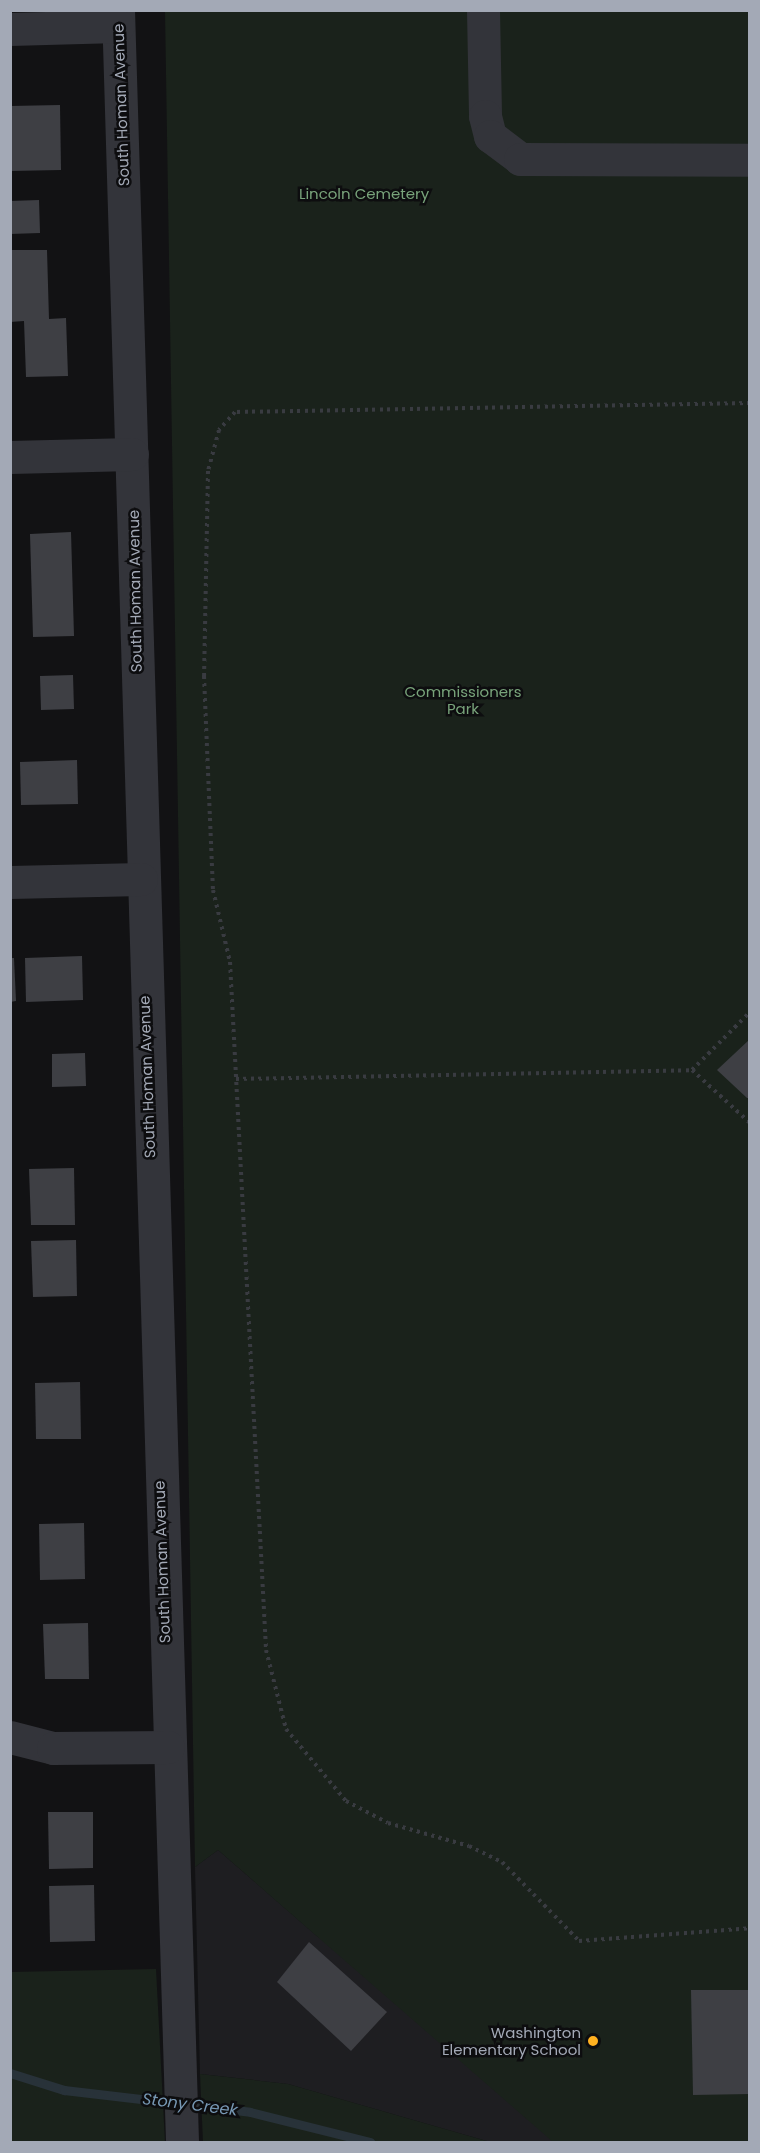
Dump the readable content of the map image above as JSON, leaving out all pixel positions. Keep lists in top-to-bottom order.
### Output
{
  "streets": {
    "street": ["South Homan Avenue"]
  },
  "water": ["Stony Creek"],
  "parks": ["Lincoln Cemetery", "Commissioners Park"],
  "places": ["Washington Elementary School"]
}
